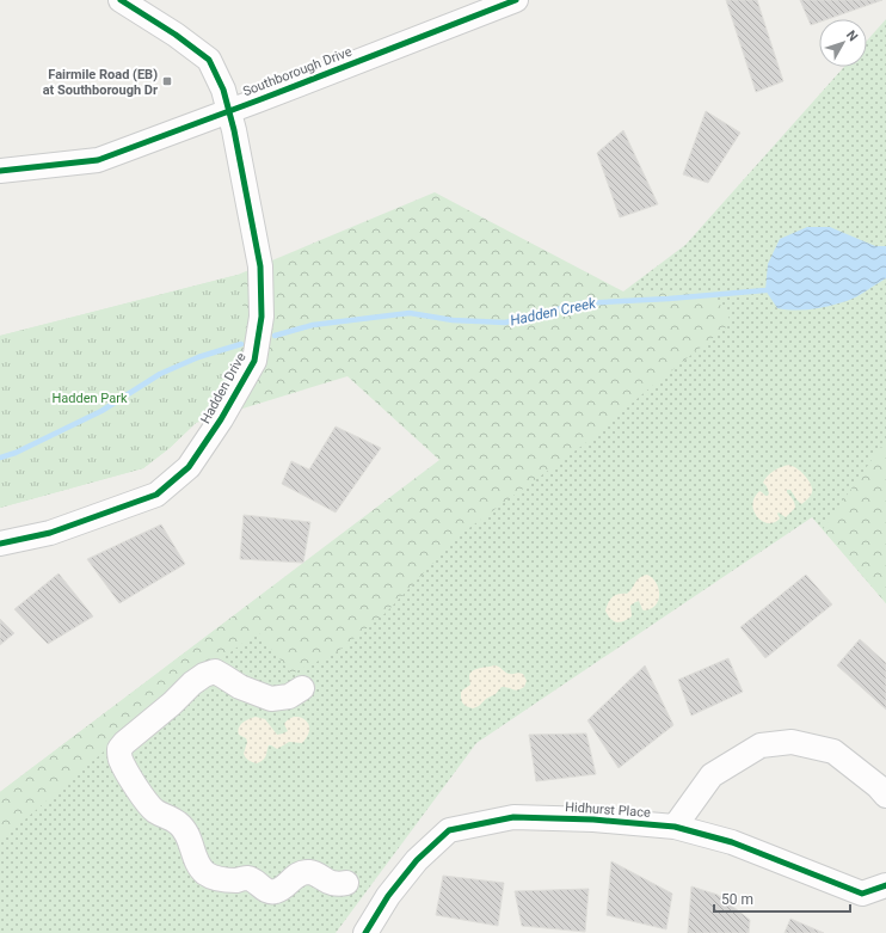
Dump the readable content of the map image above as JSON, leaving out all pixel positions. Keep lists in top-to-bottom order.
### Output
{
  "streets": {
    "street": ["Southborough Drive", "Hadden Drive", "Hidhurst Place"]
  },
  "crossings": [
    ["Southborough Drive", "Hadden Drive"]
  ],
  "water": ["Hadden Creek"],
  "parks": ["Hadden Park"],
  "places": {
    "transit": ["Fairmile Road (EB) at Southborough Dr"]
  },
  "scale_bar": "50 m",
  "north": "top right"
}
